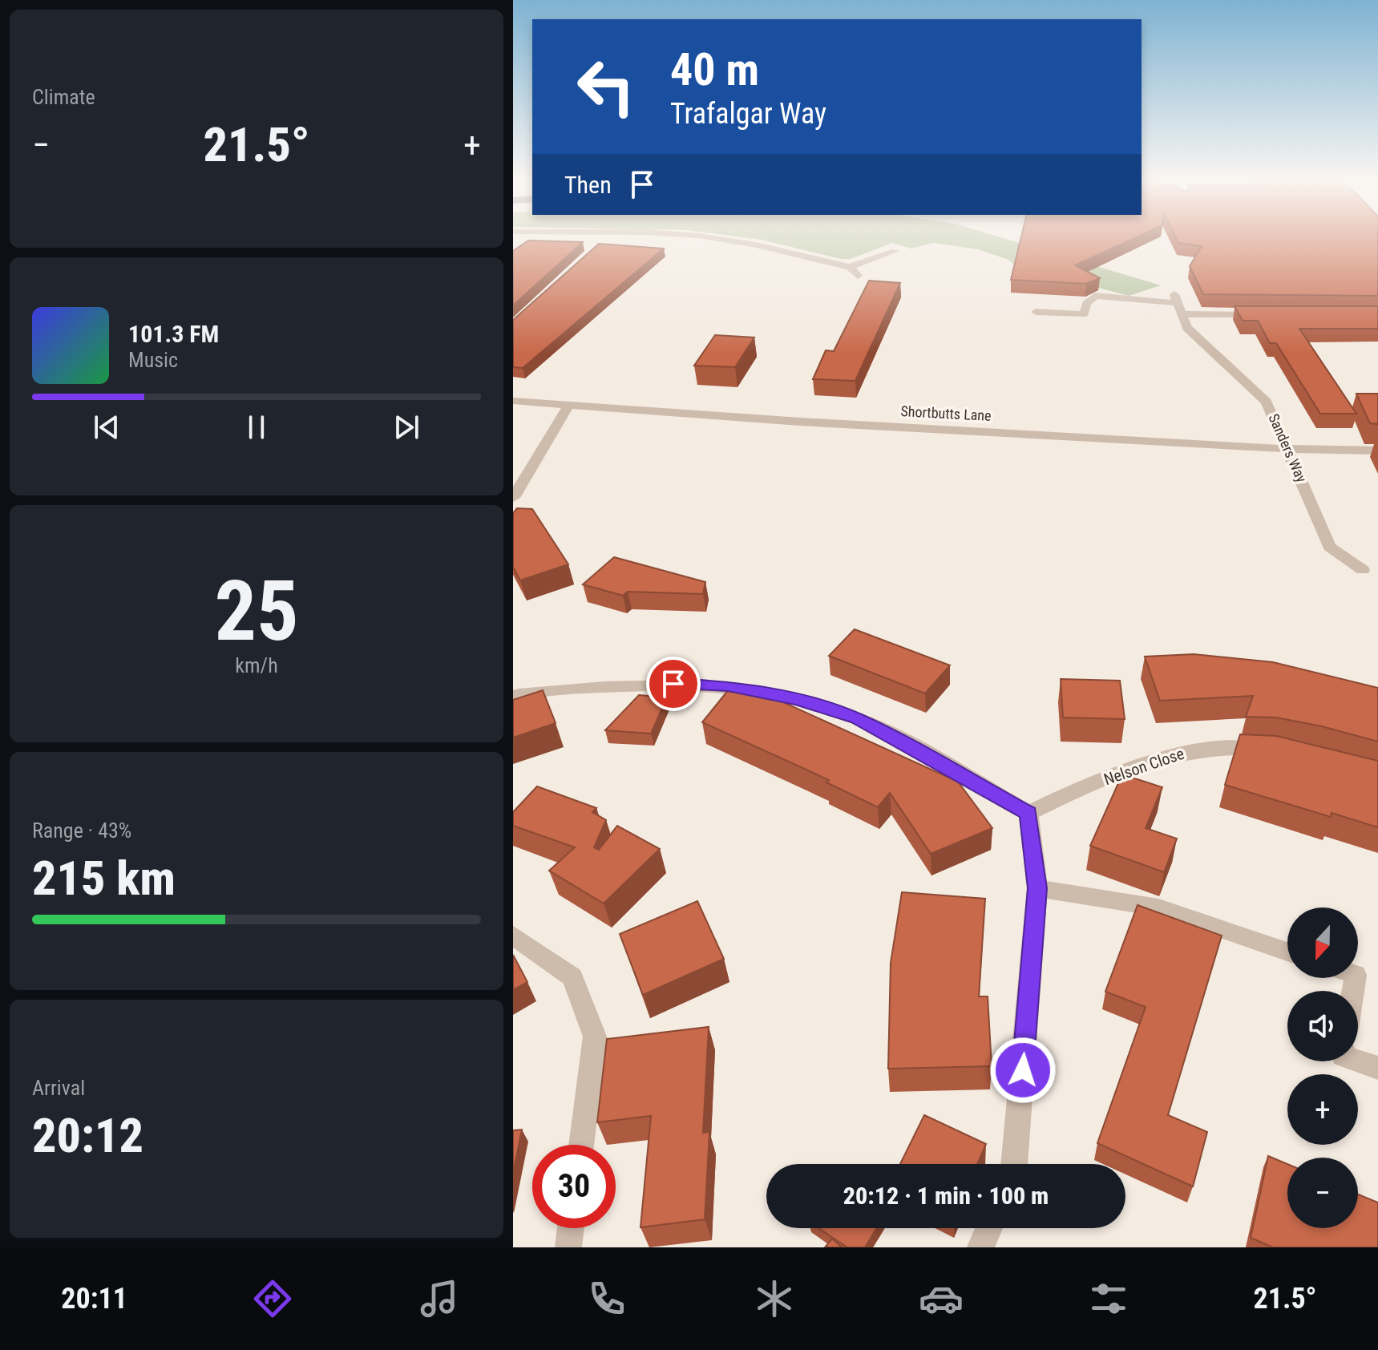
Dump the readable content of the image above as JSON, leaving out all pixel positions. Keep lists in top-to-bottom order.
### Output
{
  "streets": {
    "street": ["Shortbutts Lane", "Sanders Way", "Nelson Close"]
  },
  "crossings": [
    ["Shortbutts Lane", "Sanders Way"]
  ],
  "north": "bottom",
  "page": {
    "tile": [
      "Climate",
      ["25", "km/h"],
      ["Range · 43%", "215 km"],
      ["Arrival", "20:12"]
    ],
    "turn": ["40 m", "Trafalgar Way"],
    "heat": ["−", "21.5°", "+"],
    "then": "Then",
    "song": ["101.3 FM", "Music"],
    "map_buttons": ["+", "−"],
    "limit": "30",
    "trip": "20:12 · 1 min · 100 m",
    "tabs": ["20:11", "21.5°"]
  }
}
